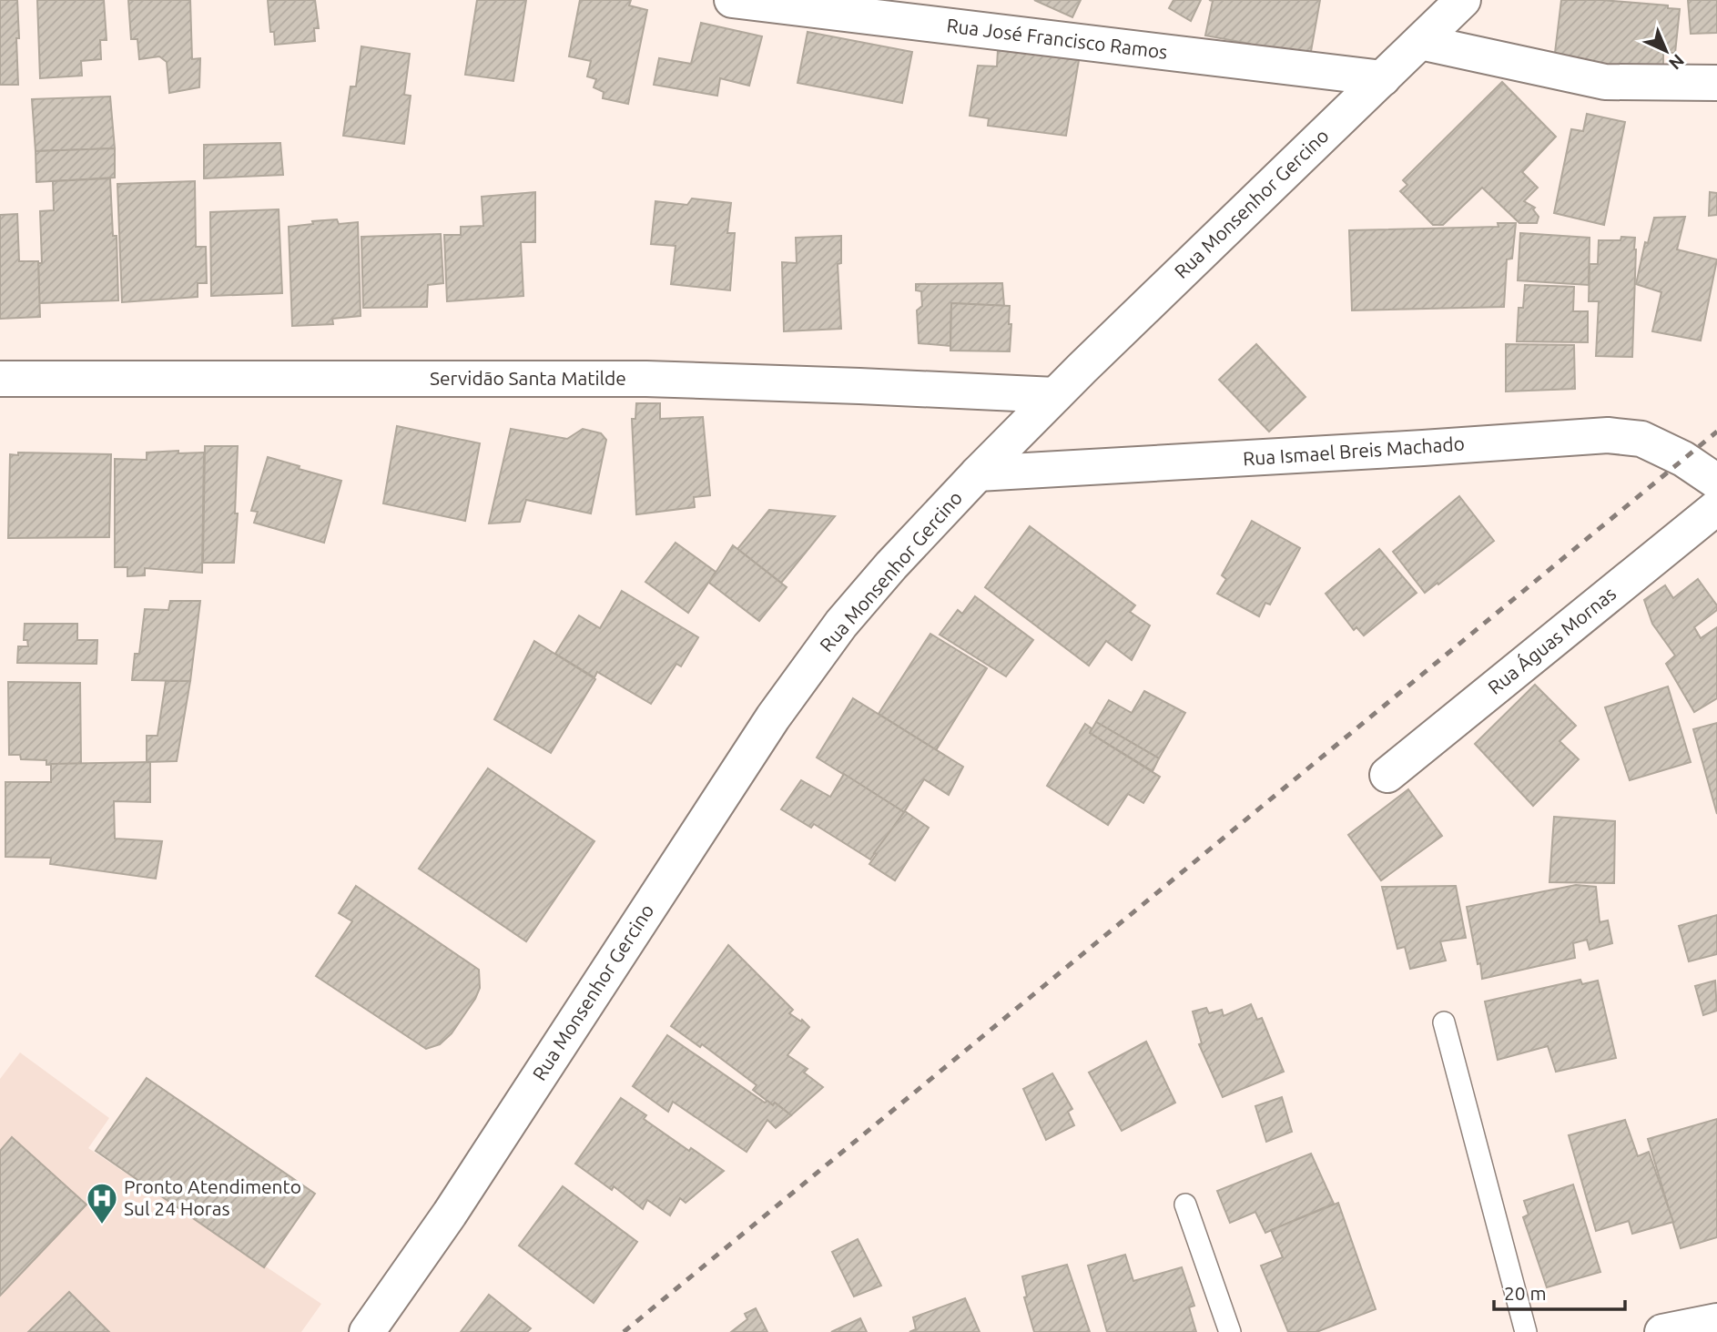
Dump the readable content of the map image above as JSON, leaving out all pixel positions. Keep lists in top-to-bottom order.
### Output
{
  "streets": {
    "street": [
      "Rua José Francisco Ramos",
      "Rua Monsenhor Gercino",
      "Servidão Santa Matilde",
      "Rua Ismael Breis Machado",
      "Rua Águas Mornas"
    ]
  },
  "crossings": [
    ["Rua José Francisco Ramos", "Rua Monsenhor Gercino"],
    ["Rua Monsenhor Gercino", "Servidão Santa Matilde"],
    ["Rua Monsenhor Gercino", "Rua Ismael Breis Machado"]
  ],
  "places": {
    "hospital": ["Pronto Atendimento Sul 24 Horas"]
  },
  "scale_bar": "20 m",
  "north": "bottom right"
}
